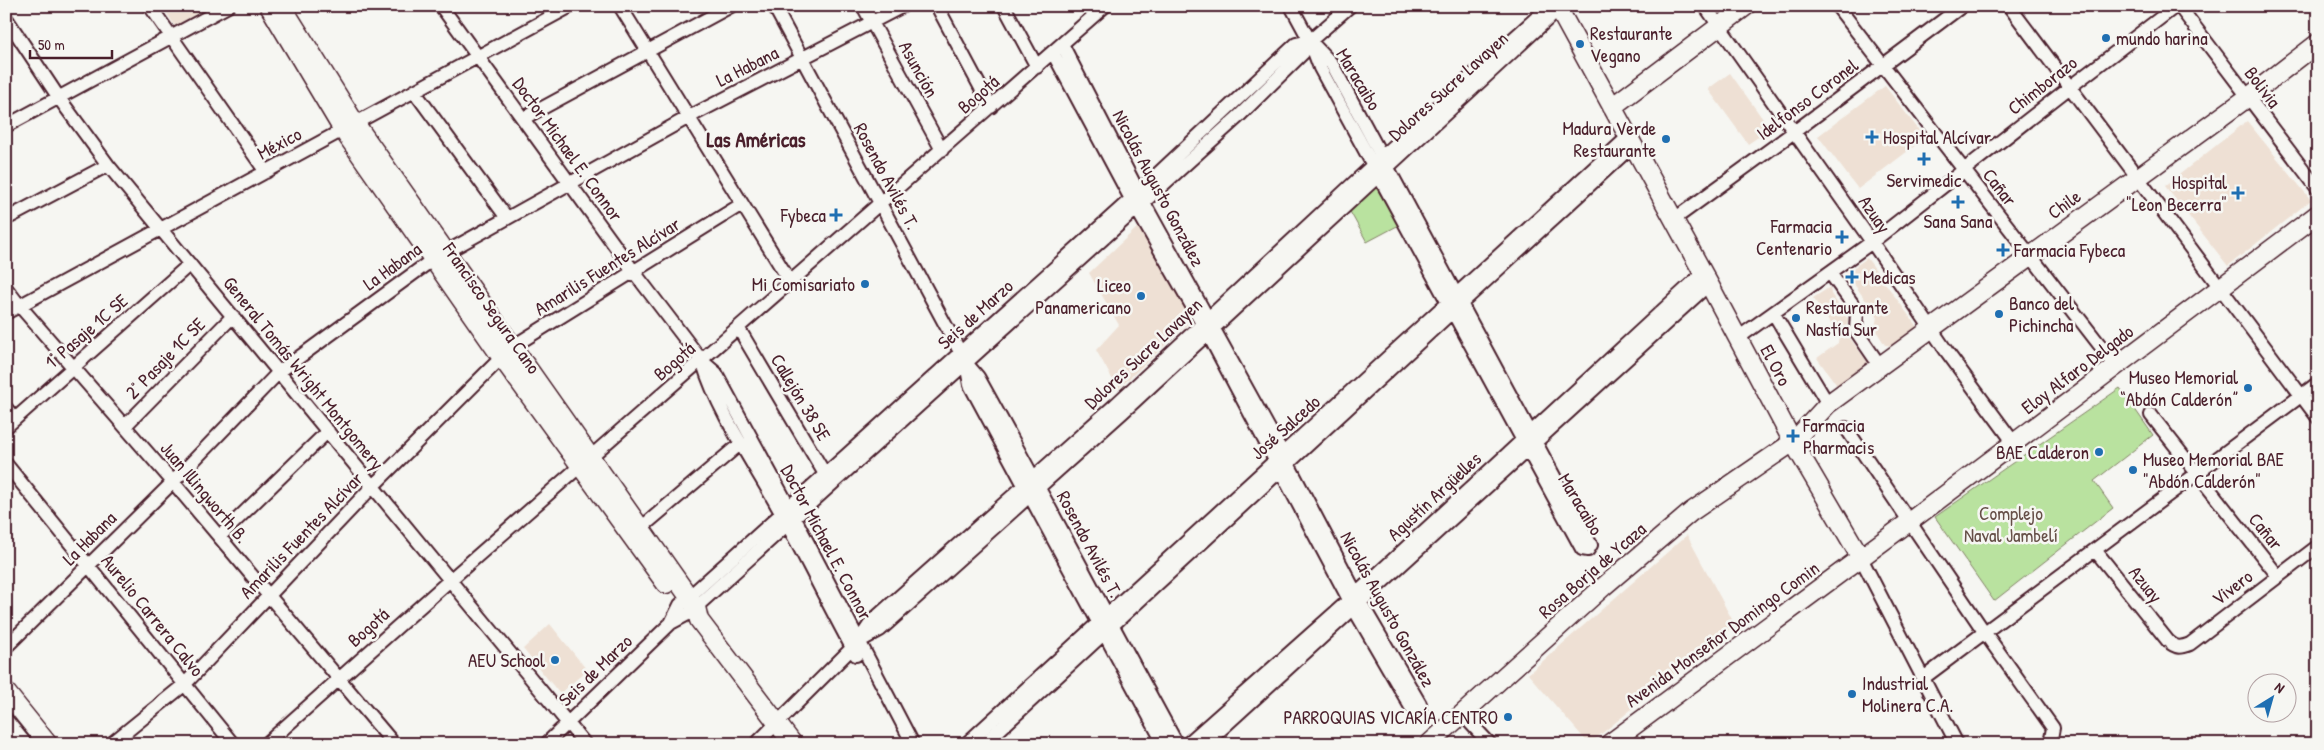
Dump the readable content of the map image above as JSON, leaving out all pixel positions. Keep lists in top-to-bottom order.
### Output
{
  "streets": {
    "main road": [
      "Chile",
      "Francisco Segura Cano",
      "El Oro",
      "Eloy Alfaro Delgado",
      "Rosa Borja de Ycaza",
      "Avenida Monseñor Domingo Comin"
    ],
    "street": [
      "La Habana",
      "Asunción",
      "Maracaibo",
      "Chimborazo",
      "Dolores Sucre Lavayen",
      "Bolivia",
      "Bogotá",
      "Idelfonso Coronel",
      "México",
      "Doctor Michael E. Connor",
      "Rosendo Avilés T.",
      "Cañar",
      "Nicolás Augusto González",
      "Azuay",
      "Amarilis Fuentes Alcívar",
      "Seis de Marzo",
      "1° Pasaje 1C SE",
      "2° Pasaje 1C SE",
      "General Tomás Wright Montgomery",
      "Callejón 38 SE",
      "José Salcedo",
      "Juan Illingworth B.",
      "Agustín Argüelles",
      "Vivero",
      "Aurelio Carrera Calvo"
    ]
  },
  "crossings": [
    ["La Habana", "Asunción"],
    ["La Habana", "Doctor Michael E. Connor"],
    ["La Habana", "Rosendo Avilés T."],
    ["La Habana", "Francisco Segura Cano"],
    ["La Habana", "General Tomás Wright Montgomery"],
    ["La Habana", "Juan Illingworth B."],
    ["La Habana", "Aurelio Carrera Calvo"],
    ["Asunción", "Bogotá"],
    ["Maracaibo", "Dolores Sucre Lavayen"],
    ["Maracaibo", "Seis de Marzo"],
    ["Maracaibo", "José Salcedo"],
    ["Maracaibo", "Agustín Argüelles"],
    ["Chimborazo", "Bolivia"],
    ["Chimborazo", "Cañar"],
    ["Chimborazo", "Azuay"],
    ["Chimborazo", "El Oro"],
    ["Dolores Sucre Lavayen", "Doctor Michael E. Connor"],
    ["Dolores Sucre Lavayen", "Rosendo Avilés T."],
    ["Dolores Sucre Lavayen", "Nicolás Augusto González"],
    ["Dolores Sucre Lavayen", "Francisco Segura Cano"],
    ["Dolores Sucre Lavayen", "El Oro"],
    ["Bolivia", "Chile"],
    ["Bogotá", "Doctor Michael E. Connor"],
    ["Bogotá", "Rosendo Avilés T."],
    ["Bogotá", "Nicolás Augusto González"],
    ["Bogotá", "Francisco Segura Cano"],
    ["Bogotá", "General Tomás Wright Montgomery"],
    ["Bogotá", "Callejón 38 SE"],
    ["Bogotá", "Juan Illingworth B."],
    ["Idelfonso Coronel", "Cañar"],
    ["Idelfonso Coronel", "Azuay"],
    ["Idelfonso Coronel", "El Oro"],
    ["México", "Doctor Michael E. Connor"],
    ["México", "Francisco Segura Cano"],
    ["México", "General Tomás Wright Montgomery"],
    ["México", "Juan Illingworth B."],
    ["Doctor Michael E. Connor", "Amarilis Fuentes Alcívar"],
    ["Doctor Michael E. Connor", "Seis de Marzo"],
    ["Rosendo Avilés T.", "Seis de Marzo"],
    ["Rosendo Avilés T.", "José Salcedo"],
    ["Cañar", "Chile"],
    ["Cañar", "Eloy Alfaro Delgado"],
    ["Cañar", "Vivero"],
    ["Nicolás Augusto González", "Seis de Marzo"],
    ["Nicolás Augusto González", "José Salcedo"],
    ["Nicolás Augusto González", "Agustín Argüelles"],
    ["Chile", "Azuay"],
    ["Chile", "El Oro"],
    ["Chile", "Rosa Borja de Ycaza"],
    ["Azuay", "Eloy Alfaro Delgado"],
    ["Azuay", "Vivero"],
    ["Amarilis Fuentes Alcívar", "Francisco Segura Cano"],
    ["Amarilis Fuentes Alcívar", "General Tomás Wright Montgomery"],
    ["Amarilis Fuentes Alcívar", "Juan Illingworth B."],
    ["Amarilis Fuentes Alcívar", "Aurelio Carrera Calvo"],
    ["Francisco Segura Cano", "Seis de Marzo"],
    ["Seis de Marzo", "General Tomás Wright Montgomery"],
    ["Seis de Marzo", "Callejón 38 SE"],
    ["1° Pasaje 1C SE", "General Tomás Wright Montgomery"],
    ["1° Pasaje 1C SE", "Juan Illingworth B."],
    ["2° Pasaje 1C SE", "General Tomás Wright Montgomery"],
    ["2° Pasaje 1C SE", "Juan Illingworth B."],
    ["El Oro", "Eloy Alfaro Delgado"],
    ["El Oro", "José Salcedo"],
    ["El Oro", "Agustín Argüelles"],
    ["El Oro", "Rosa Borja de Ycaza"],
    ["El Oro", "Avenida Monseñor Domingo Comin"],
    ["Eloy Alfaro Delgado", "Avenida Monseñor Domingo Comin"]
  ],
  "districts": ["Las Américas"],
  "parks": ["Complejo Naval Jambelí"],
  "places": {
    "other": [
      "mundo harina",
      "Restaurante Vegano",
      "Madura Verde Restaurante",
      "Mi Comisariato",
      "Liceo Panamericano",
      "Banco del Pichincha",
      "Restaurante Nastía Sur",
      "Museo Memorial “Abdón Calderón”",
      "BAE Calderon",
      "Museo Memorial BAE \"Abdón Calderón\"",
      "AEU School",
      "Industrial Molinera C.A.",
      "PARROQUIAS VICARÍA CENTRO"
    ],
    "health": [
      "Hospital Alcívar",
      "Servimedic",
      "Hospital \"Leon Becerra\"",
      "Sana Sana",
      "Fybeca",
      "Farmacia Centenario",
      "Farmacia Fybeca",
      "Medicas",
      "Farmacia Pharmacis"
    ]
  },
  "scale_bar": "50 m",
  "north": "top right"
}
